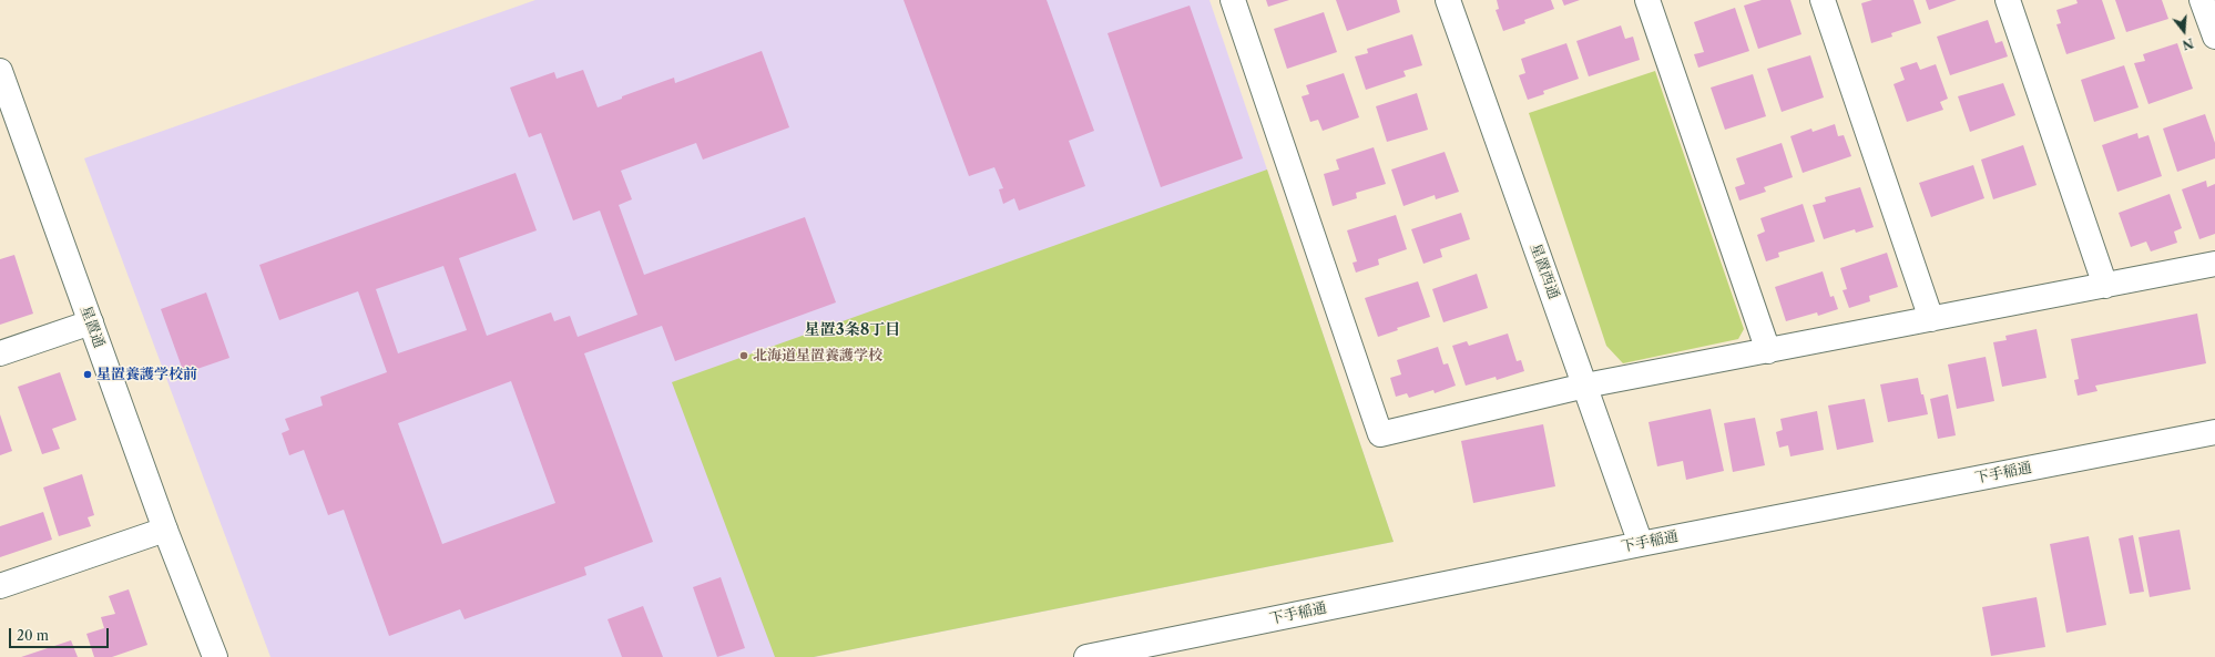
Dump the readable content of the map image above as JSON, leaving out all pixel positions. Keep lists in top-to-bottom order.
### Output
{
  "streets": {
    "street": ["星置西通", "星置通", "下手稲通"]
  },
  "crossings": [
    ["星置西通", "下手稲通"]
  ],
  "districts": ["星置3条8丁目"],
  "places": ["北海道星置養護学校", "星置養護学校前"],
  "scale_bar": "20 m",
  "north": "bottom"
}
